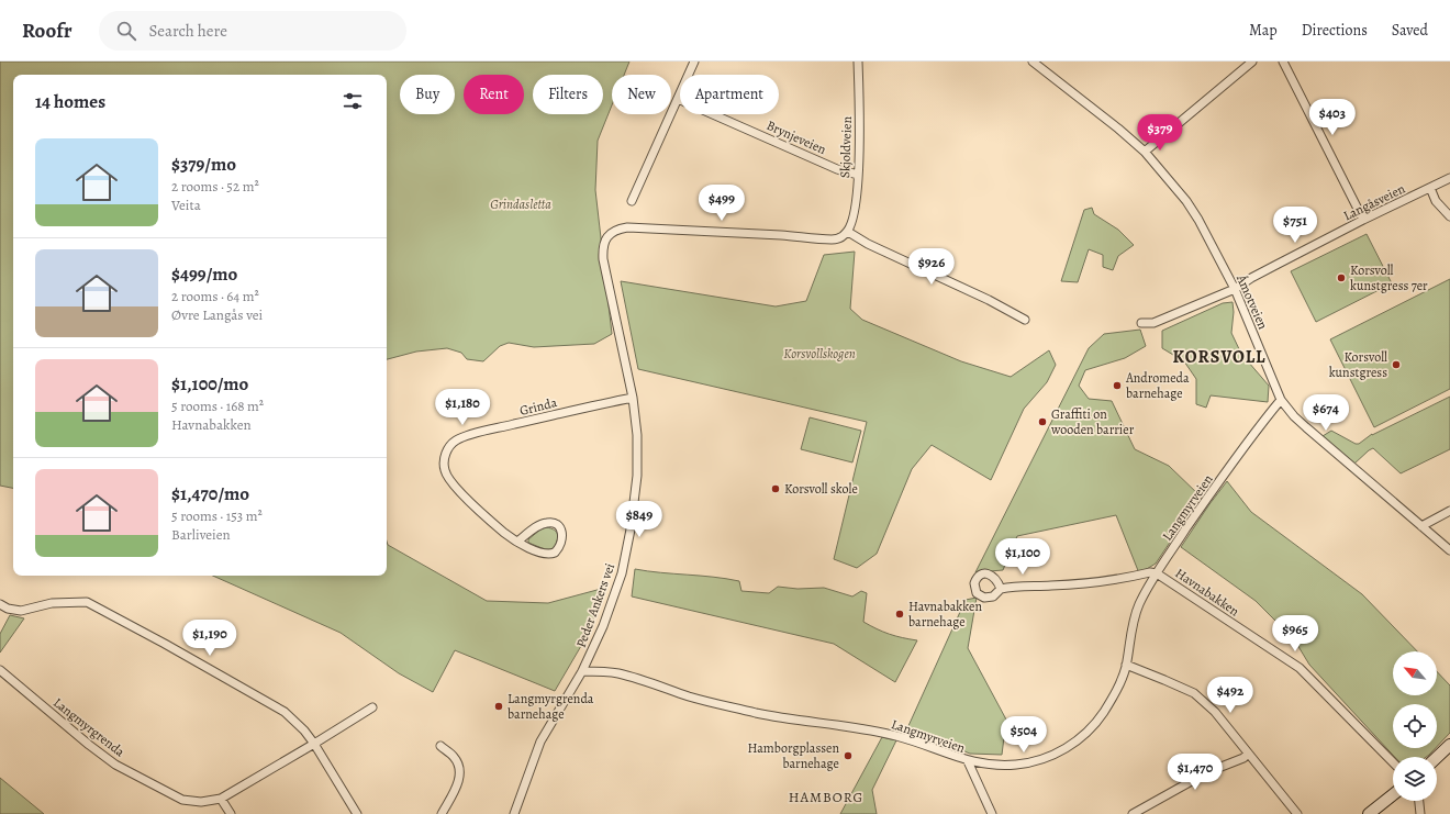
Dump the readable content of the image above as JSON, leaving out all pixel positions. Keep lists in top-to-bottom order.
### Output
{
  "streets": {
    "street": [
      "Brynjeveien",
      "Skjoldveien",
      "Langåsveien",
      "Åmotveien",
      "Grinda",
      "Langmyrveien",
      "Havnabakken",
      "Peder Ankers vei",
      "Langmyrgrenda"
    ]
  },
  "crossings": [
    ["Brynjeveien", "Skjoldveien"],
    ["Skjoldveien", "Peder Ankers vei"],
    ["Langåsveien", "Åmotveien"],
    ["Åmotveien", "Langmyrveien"],
    ["Grinda", "Peder Ankers vei"],
    ["Langmyrveien", "Havnabakken"],
    ["Langmyrveien", "Peder Ankers vei"]
  ],
  "districts": ["KORSVOLL", "HAMBORG"],
  "parks": ["Grindasletta", "Korsvollskogen"],
  "places": [
    "Korsvoll kunstgress 7er",
    "Korsvoll kunstgress",
    "Andromeda barnehage",
    "Graffiti on wooden barrier",
    "Korsvoll skole",
    "Havnabakken barnehage",
    "Langmyrgrenda barnehage",
    "Hamborgplassen barnehage"
  ],
  "north": "top left",
  "page": {
    "header": "Roofr",
    "search": "Search here",
    "nav": ["Map", "Directions", "Saved"],
    "chip": [
      "Buy",
      "Rent",
      "Filters",
      "New",
      "Apartment"
    ],
    "heading": "14 homes",
    "price": [
      "$403",
      "$379",
      "$499",
      "$751",
      "$926",
      "$1,180",
      "$674",
      "$849",
      "$1,100",
      "$965",
      "$1,190",
      "$492",
      "$504",
      "$1,470"
    ],
    "list": [
      {
        "name": "$379/mo",
        "note": "2 rooms · 52 m² · Veita"
      },
      {
        "name": "$499/mo",
        "note": "2 rooms · 64 m² · Øvre Langås vei"
      },
      {
        "name": "$1,100/mo",
        "note": "5 rooms · 168 m² · Havnabakken"
      },
      {
        "name": "$1,470/mo",
        "note": "5 rooms · 153 m² · Barliveien"
      }
    ]
  }
}
